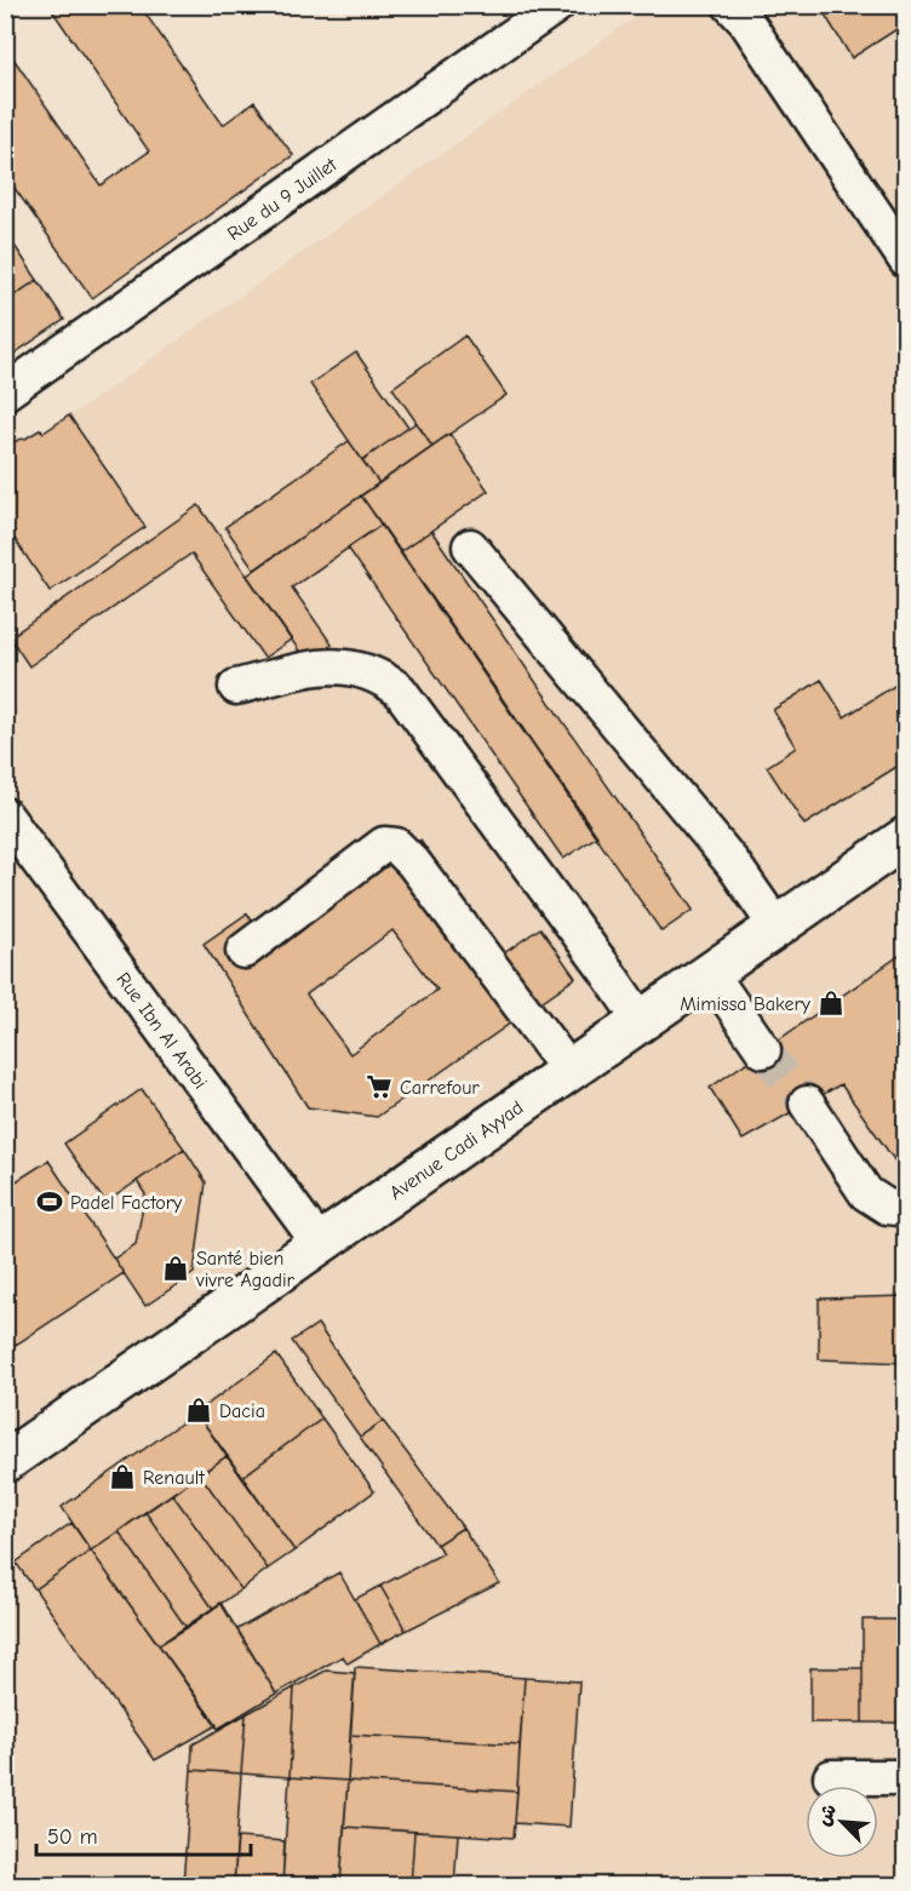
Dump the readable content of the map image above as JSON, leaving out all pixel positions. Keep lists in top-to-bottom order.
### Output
{
  "streets": {
    "main road": ["Avenue Cadi Ayyad"],
    "street": ["Rue du 9 Juillet", "Rue Ibn Al Arabi"]
  },
  "crossings": [
    ["Rue Ibn Al Arabi", "Avenue Cadi Ayyad"]
  ],
  "places": {
    "shop": [
      "Mimissa Bakery",
      "Santé bien vivre Agadir",
      "Dacia",
      "Renault"
    ],
    "supermarket": ["Carrefour"],
    "sports": ["Padel Factory"]
  },
  "scale_bar": "50 m",
  "north": "top left"
}
